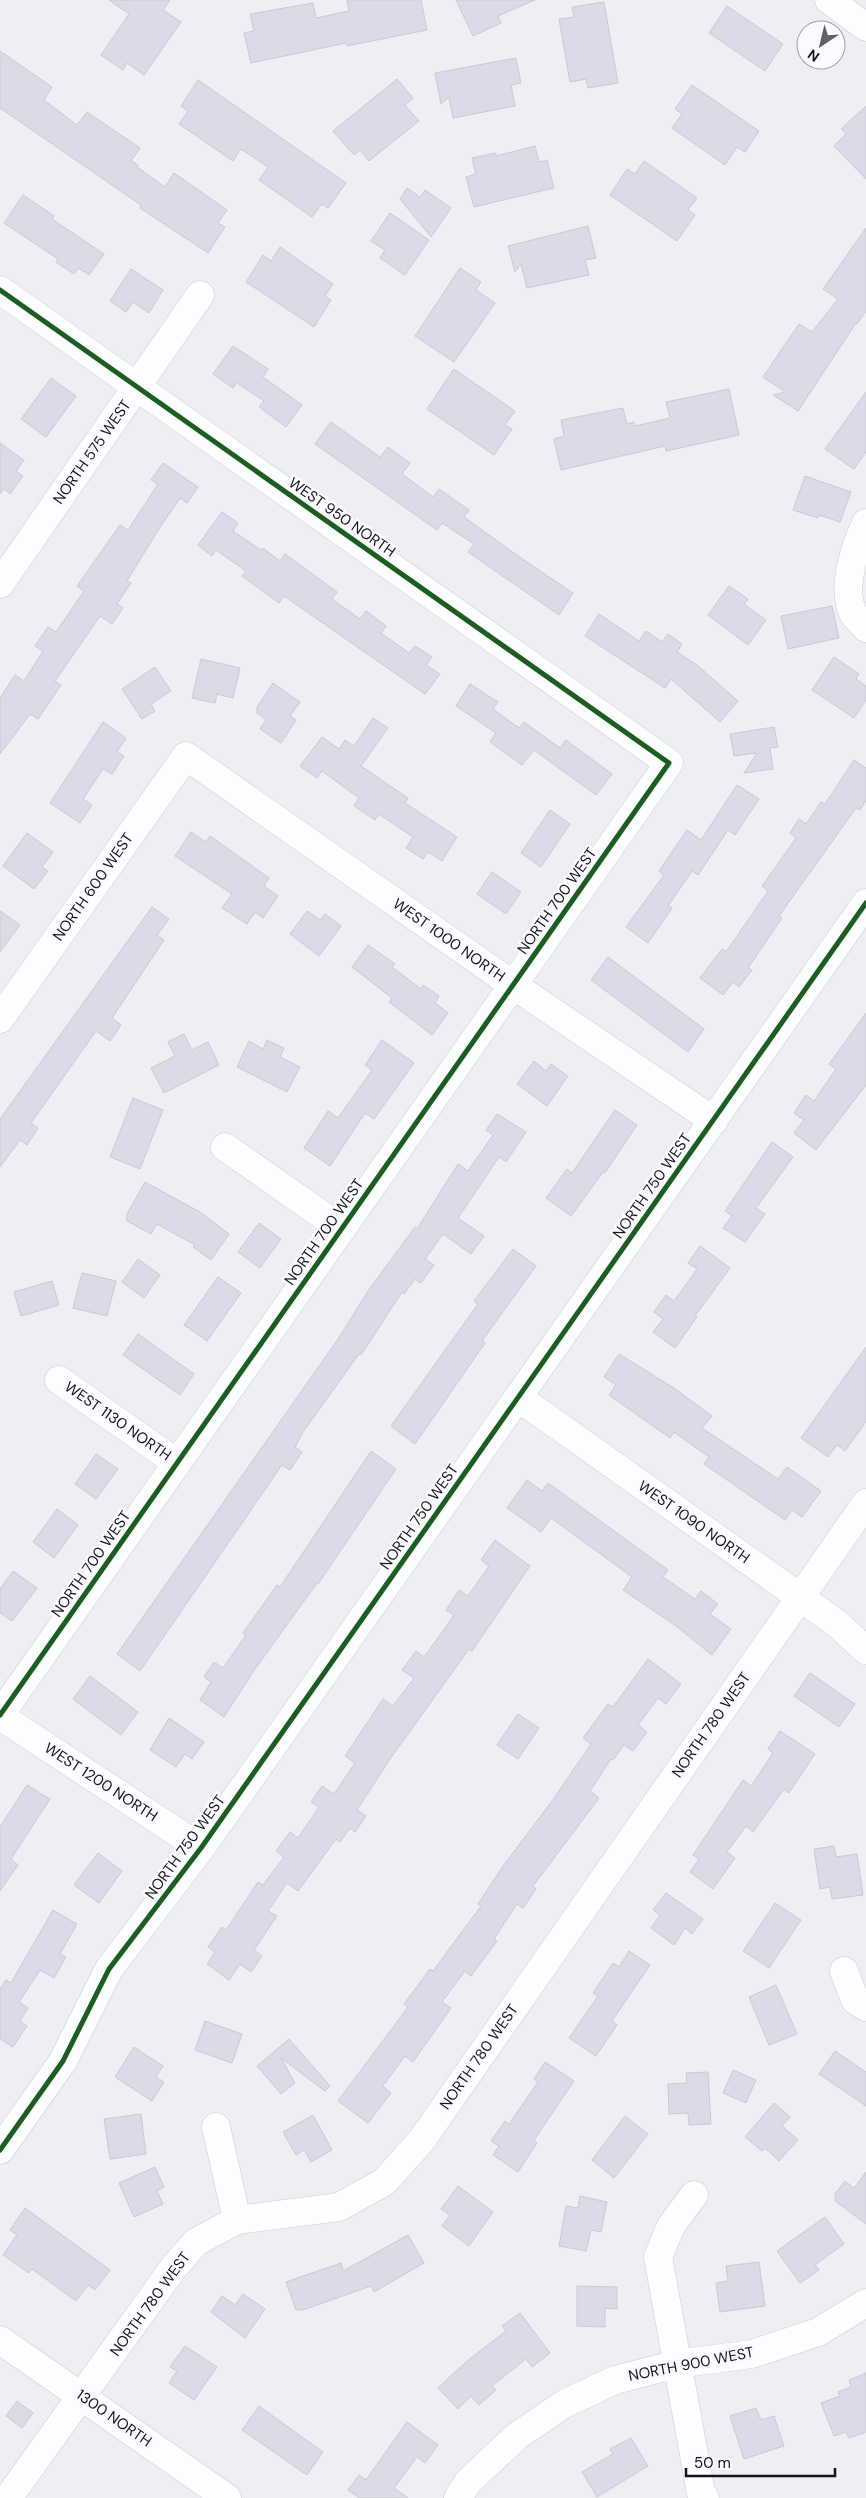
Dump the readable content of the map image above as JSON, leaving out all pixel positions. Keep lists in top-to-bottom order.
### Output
{
  "streets": {
    "street": [
      "NORTH 575 WEST",
      "WEST 950 NORTH",
      "NORTH 600 WEST",
      "NORTH 700 WEST",
      "WEST 1000 NORTH",
      "NORTH 750 WEST",
      "WEST 1130 NORTH",
      "WEST 1090 NORTH",
      "NORTH 780 WEST",
      "WEST 1200 NORTH",
      "NORTH 900 WEST",
      "1300 NORTH"
    ]
  },
  "crossings": [
    ["NORTH 575 WEST", "WEST 950 NORTH"],
    ["WEST 950 NORTH", "NORTH 700 WEST"],
    ["NORTH 600 WEST", "WEST 1000 NORTH"],
    ["NORTH 700 WEST", "WEST 1000 NORTH"],
    ["NORTH 700 WEST", "WEST 1130 NORTH"],
    ["NORTH 700 WEST", "WEST 1200 NORTH"],
    ["WEST 1000 NORTH", "NORTH 750 WEST"],
    ["NORTH 750 WEST", "WEST 1090 NORTH"],
    ["NORTH 750 WEST", "WEST 1200 NORTH"],
    ["WEST 1090 NORTH", "NORTH 780 WEST"],
    ["NORTH 780 WEST", "1300 NORTH"]
  ],
  "scale_bar": "50 m",
  "north": "bottom left"
}
